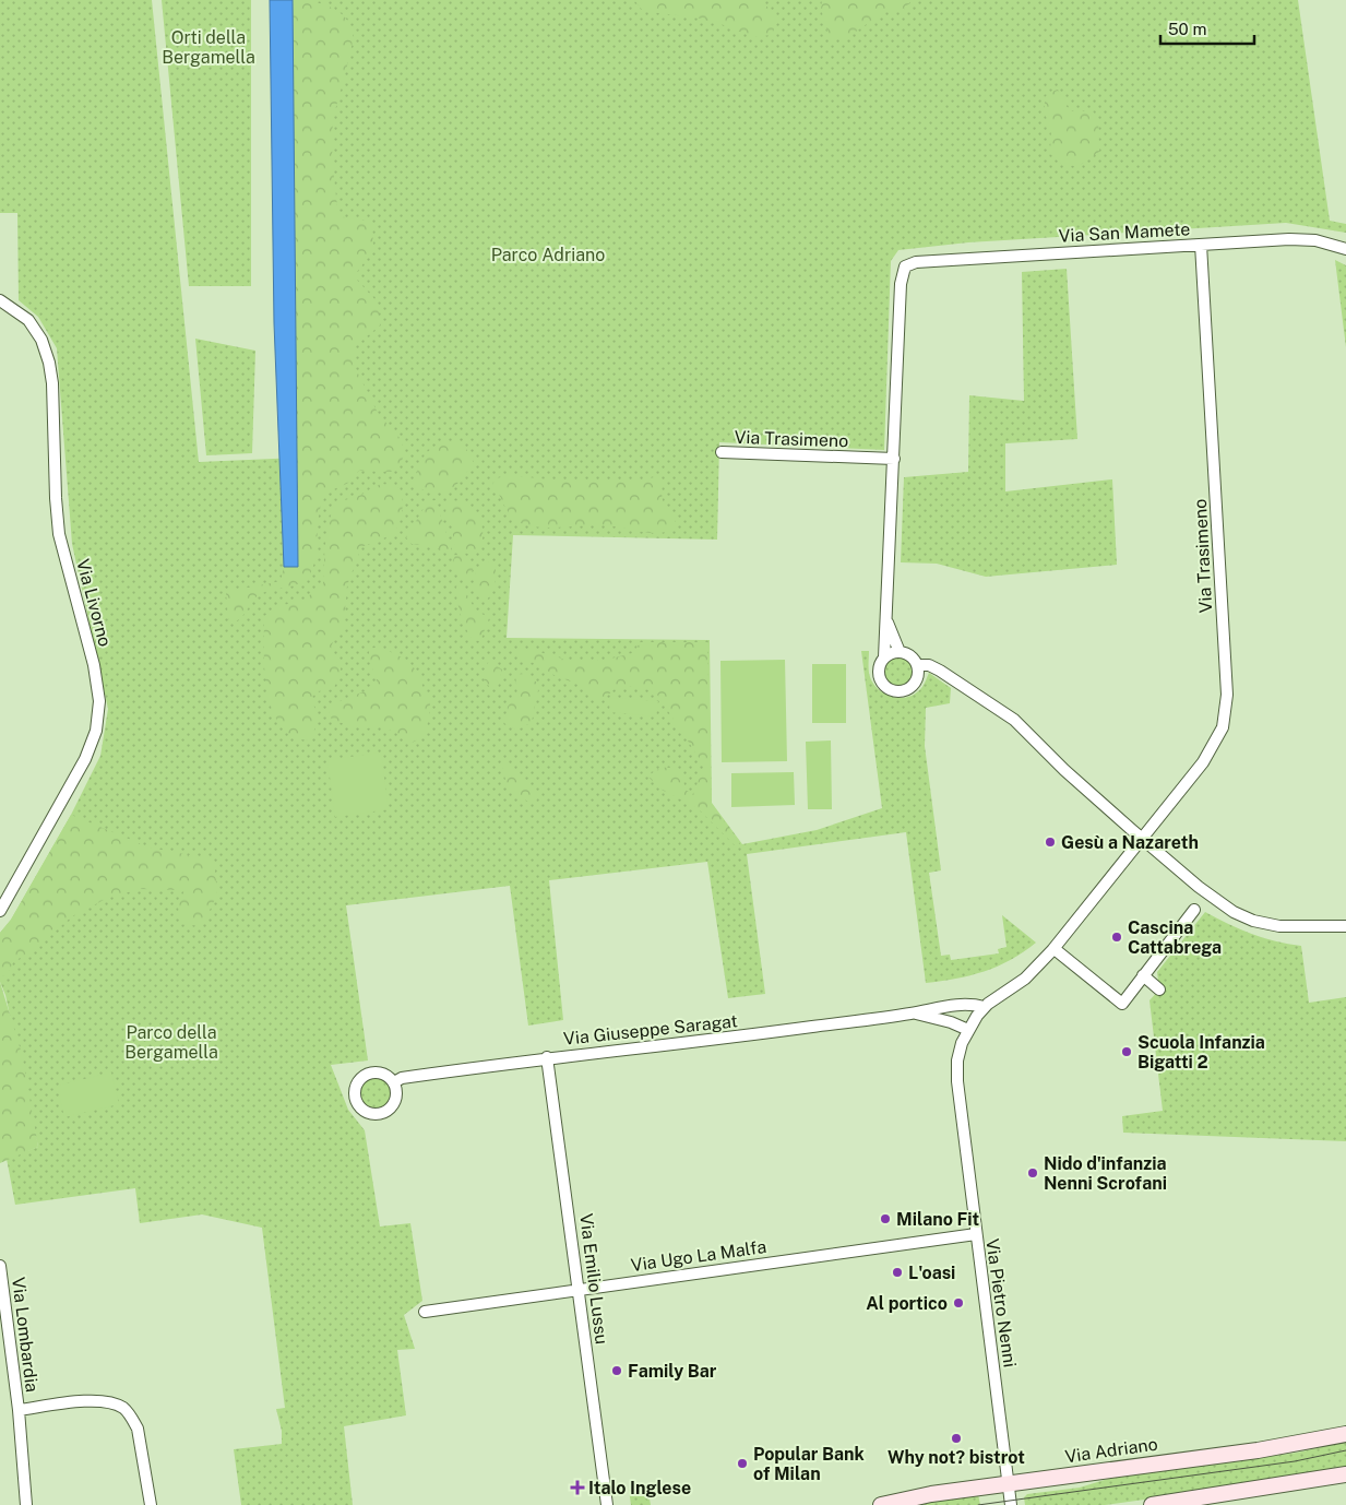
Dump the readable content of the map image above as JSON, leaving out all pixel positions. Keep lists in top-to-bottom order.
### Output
{
  "streets": {
    "street": [
      "Via San Mamete",
      "Via Trasimeno",
      "Via Livorno",
      "Via Giuseppe Saragat",
      "Via Ugo La Malfa",
      "Via Emilio Lussu",
      "Via Pietro Nenni",
      "Via Lombardia",
      "Via Adriano"
    ]
  },
  "crossings": [
    ["Via San Mamete", "Via Trasimeno"],
    ["Via Giuseppe Saragat", "Via Emilio Lussu"],
    ["Via Giuseppe Saragat", "Via Pietro Nenni"],
    ["Via Ugo La Malfa", "Via Emilio Lussu"],
    ["Via Ugo La Malfa", "Via Pietro Nenni"],
    ["Via Pietro Nenni", "Via Adriano"]
  ],
  "parks": ["Orti della Bergamella", "Parco Adriano", "Parco della Bergamella"],
  "places": {
    "other": [
      "Gesù a Nazareth",
      "Cascina Cattabrega",
      "Scuola Infanzia Bigatti 2",
      "Nido d'infanzia Nenni Scrofani",
      "Milano Fit",
      "L'oasi",
      "Al portico",
      "Family Bar",
      "Why not? bistrot",
      "Popular Bank of Milan"
    ],
    "health": ["Italo Inglese"]
  },
  "scale_bar": "50 m"
}
